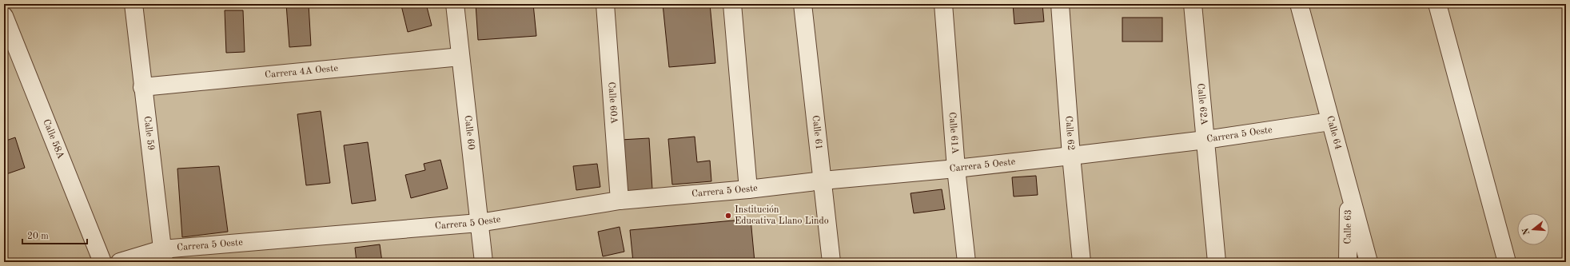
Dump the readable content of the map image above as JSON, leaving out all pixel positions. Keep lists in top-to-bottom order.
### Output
{
  "streets": {
    "street": [
      "Carrera 4A Oeste",
      "Calle 60A",
      "Calle 62A",
      "Calle 60",
      "Calle 61",
      "Calle 59",
      "Calle 61A",
      "Calle 62",
      "Calle 64",
      "Carrera 5 Oeste",
      "Calle 58A",
      "Calle 63"
    ]
  },
  "crossings": [
    ["Carrera 4A Oeste", "Calle 60"],
    ["Carrera 4A Oeste", "Calle 59"],
    ["Calle 60A", "Carrera 5 Oeste"],
    ["Calle 62A", "Carrera 5 Oeste"],
    ["Calle 60", "Carrera 5 Oeste"],
    ["Calle 61", "Carrera 5 Oeste"],
    ["Calle 59", "Carrera 5 Oeste"],
    ["Calle 61A", "Carrera 5 Oeste"],
    ["Calle 62", "Carrera 5 Oeste"],
    ["Calle 64", "Carrera 5 Oeste"],
    ["Calle 64", "Calle 63"]
  ],
  "places": ["Institución Educativa Llano Lindo"],
  "scale_bar": "20 m",
  "north": "left"
}
